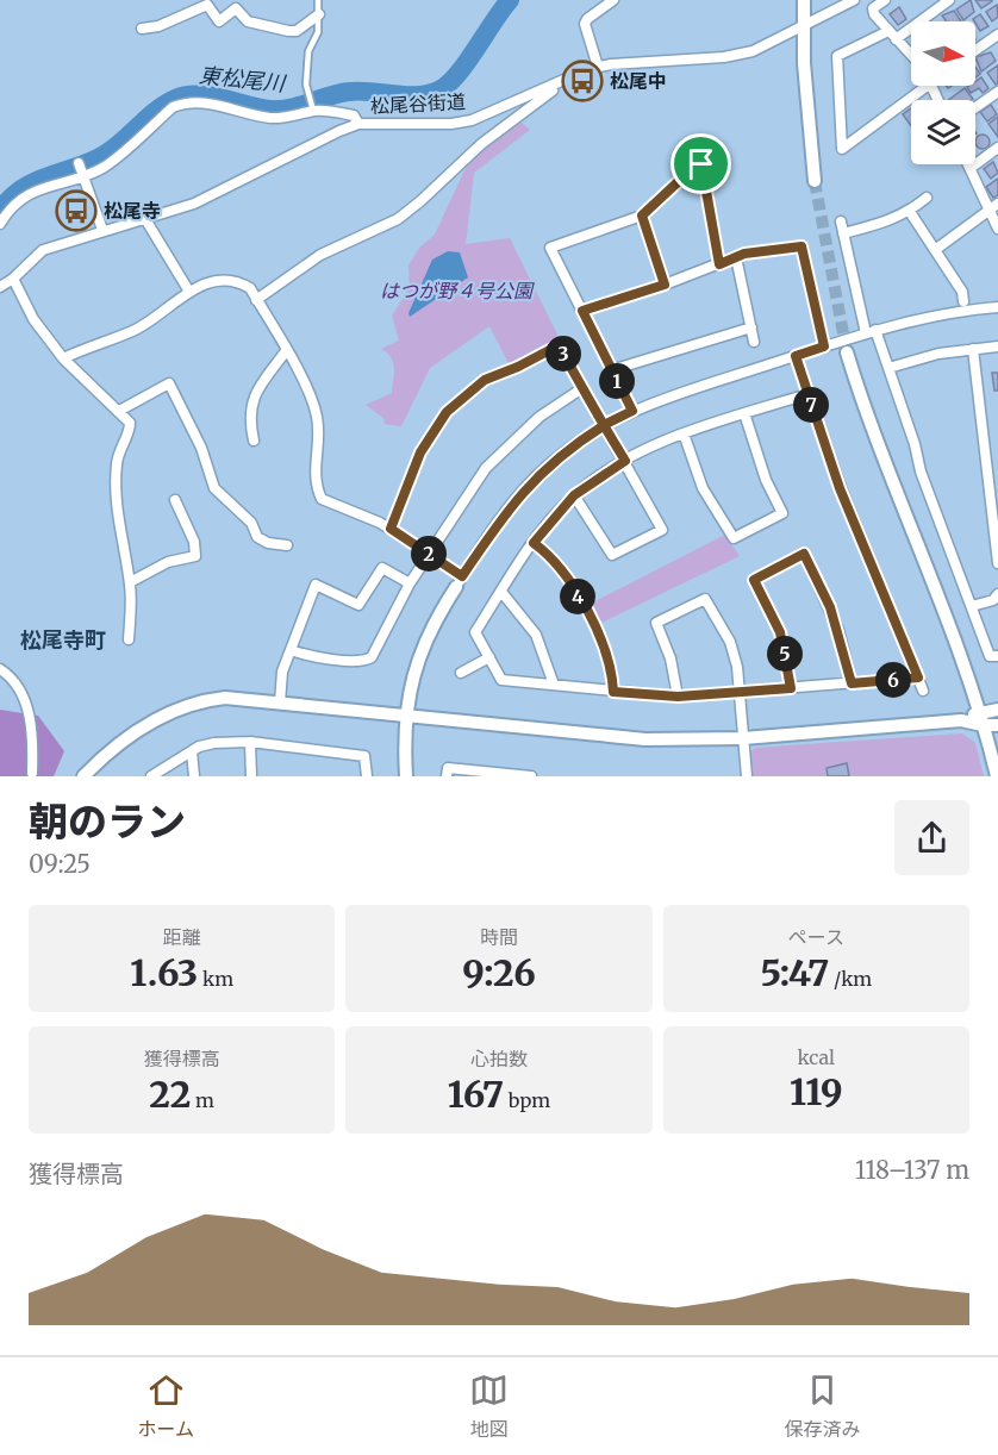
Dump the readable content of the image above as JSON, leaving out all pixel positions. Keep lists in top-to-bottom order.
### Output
{
  "streets": {
    "street": ["松尾谷街道"]
  },
  "districts": ["松尾寺町"],
  "water": ["東松尾川"],
  "parks": ["はつが野４号公園"],
  "places": {
    "bus stop": ["松尾中", "松尾寺"]
  },
  "north": "right",
  "page": {
    "pins": [
      "3",
      "1",
      "7",
      "2",
      "4",
      "5",
      "6"
    ],
    "heading": ["朝のラン", "09:25"],
    "stats": [
      ["距離", "1.63 km"],
      ["時間", "9:26"],
      ["ペース", "5:47 /km"],
      ["獲得標高", "22 m"],
      ["心拍数", "167 bpm"],
      ["kcal", "119"]
    ],
    "chart": ["獲得標高", "118–137 m"],
    "tabs": ["ホーム", "地図", "保存済み"]
  }
}
